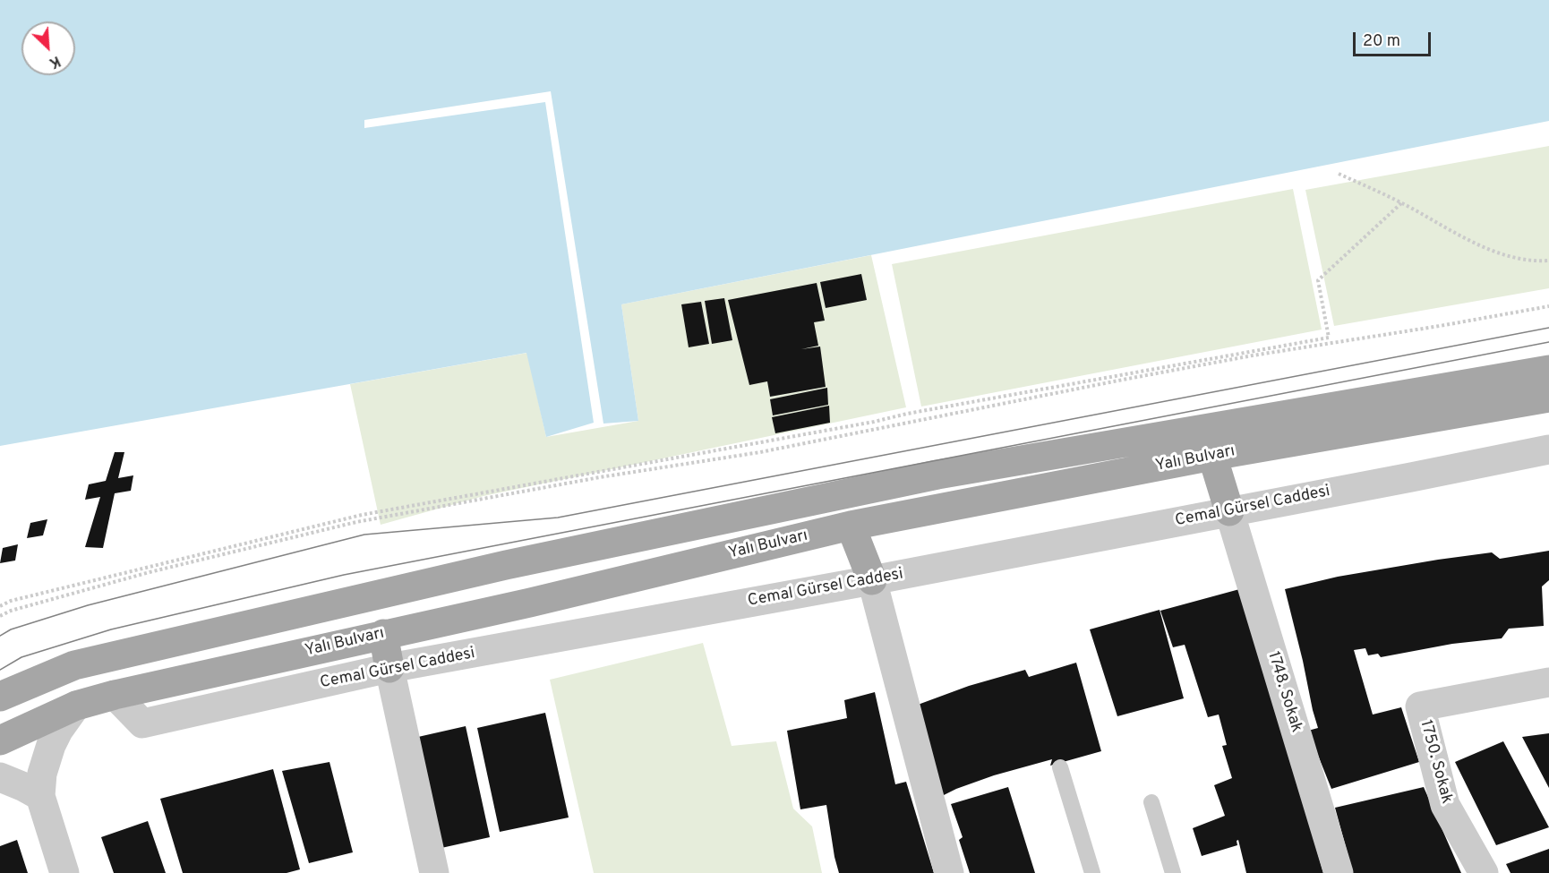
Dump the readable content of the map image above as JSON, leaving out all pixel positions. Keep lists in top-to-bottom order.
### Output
{
  "streets": {
    "main road": ["Yalı Bulvarı"],
    "street": ["Cemal Gürsel Caddesi", "1748. Sokak", "1750. Sokak"]
  },
  "crossings": [
    ["Yalı Bulvarı", "Cemal Gürsel Caddesi"],
    ["Cemal Gürsel Caddesi", "1748. Sokak"]
  ],
  "scale_bar": "20 m",
  "north": "bottom right"
}
